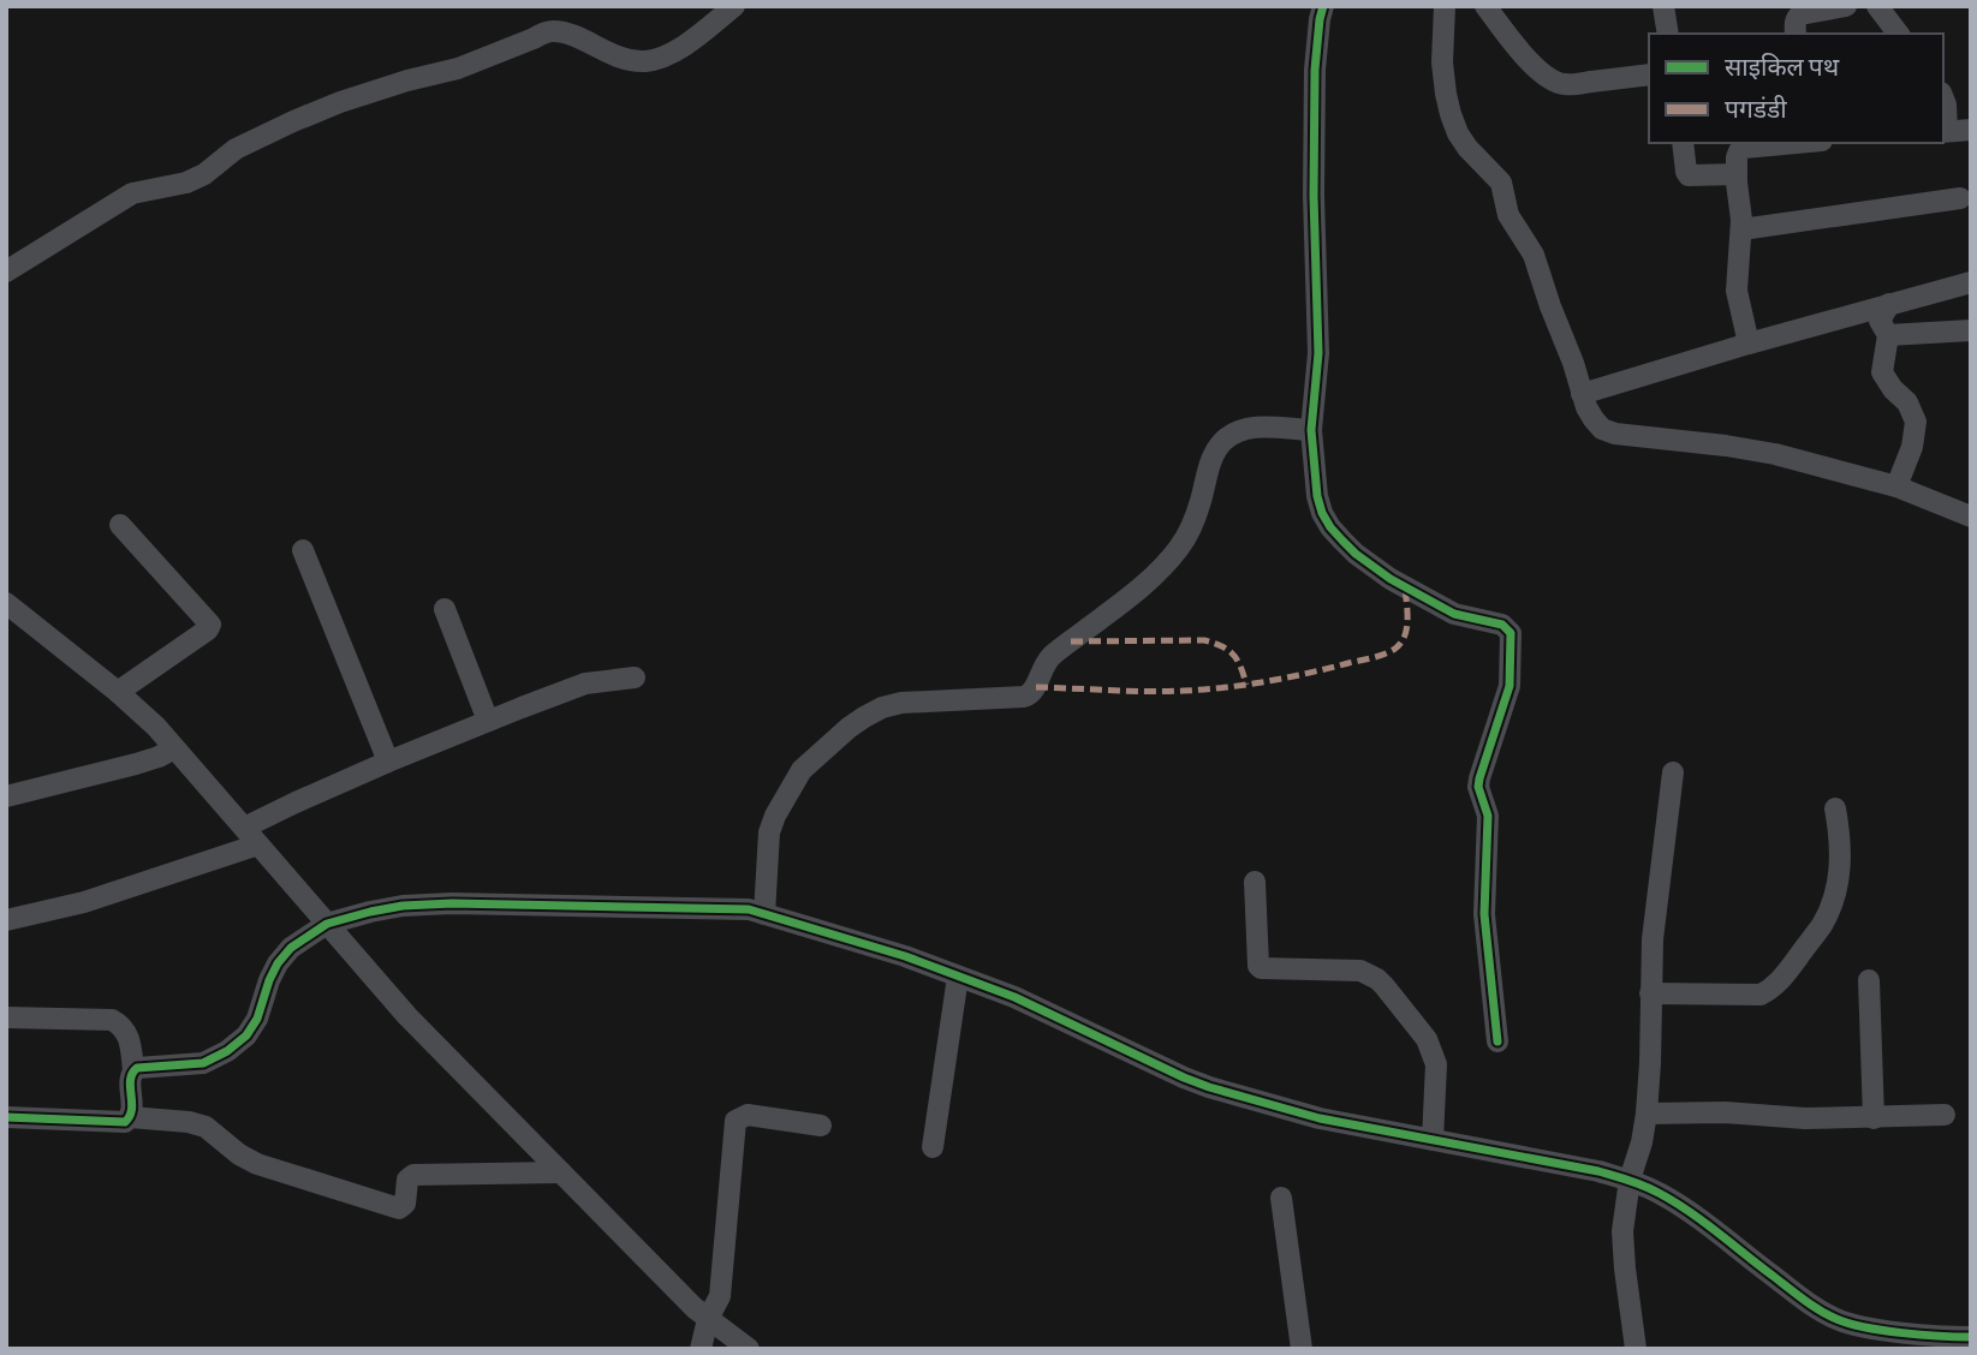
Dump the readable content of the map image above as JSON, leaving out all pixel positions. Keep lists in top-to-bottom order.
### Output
{
  "legend": ["साइकिल पथ", "पगडंडी"]
}
